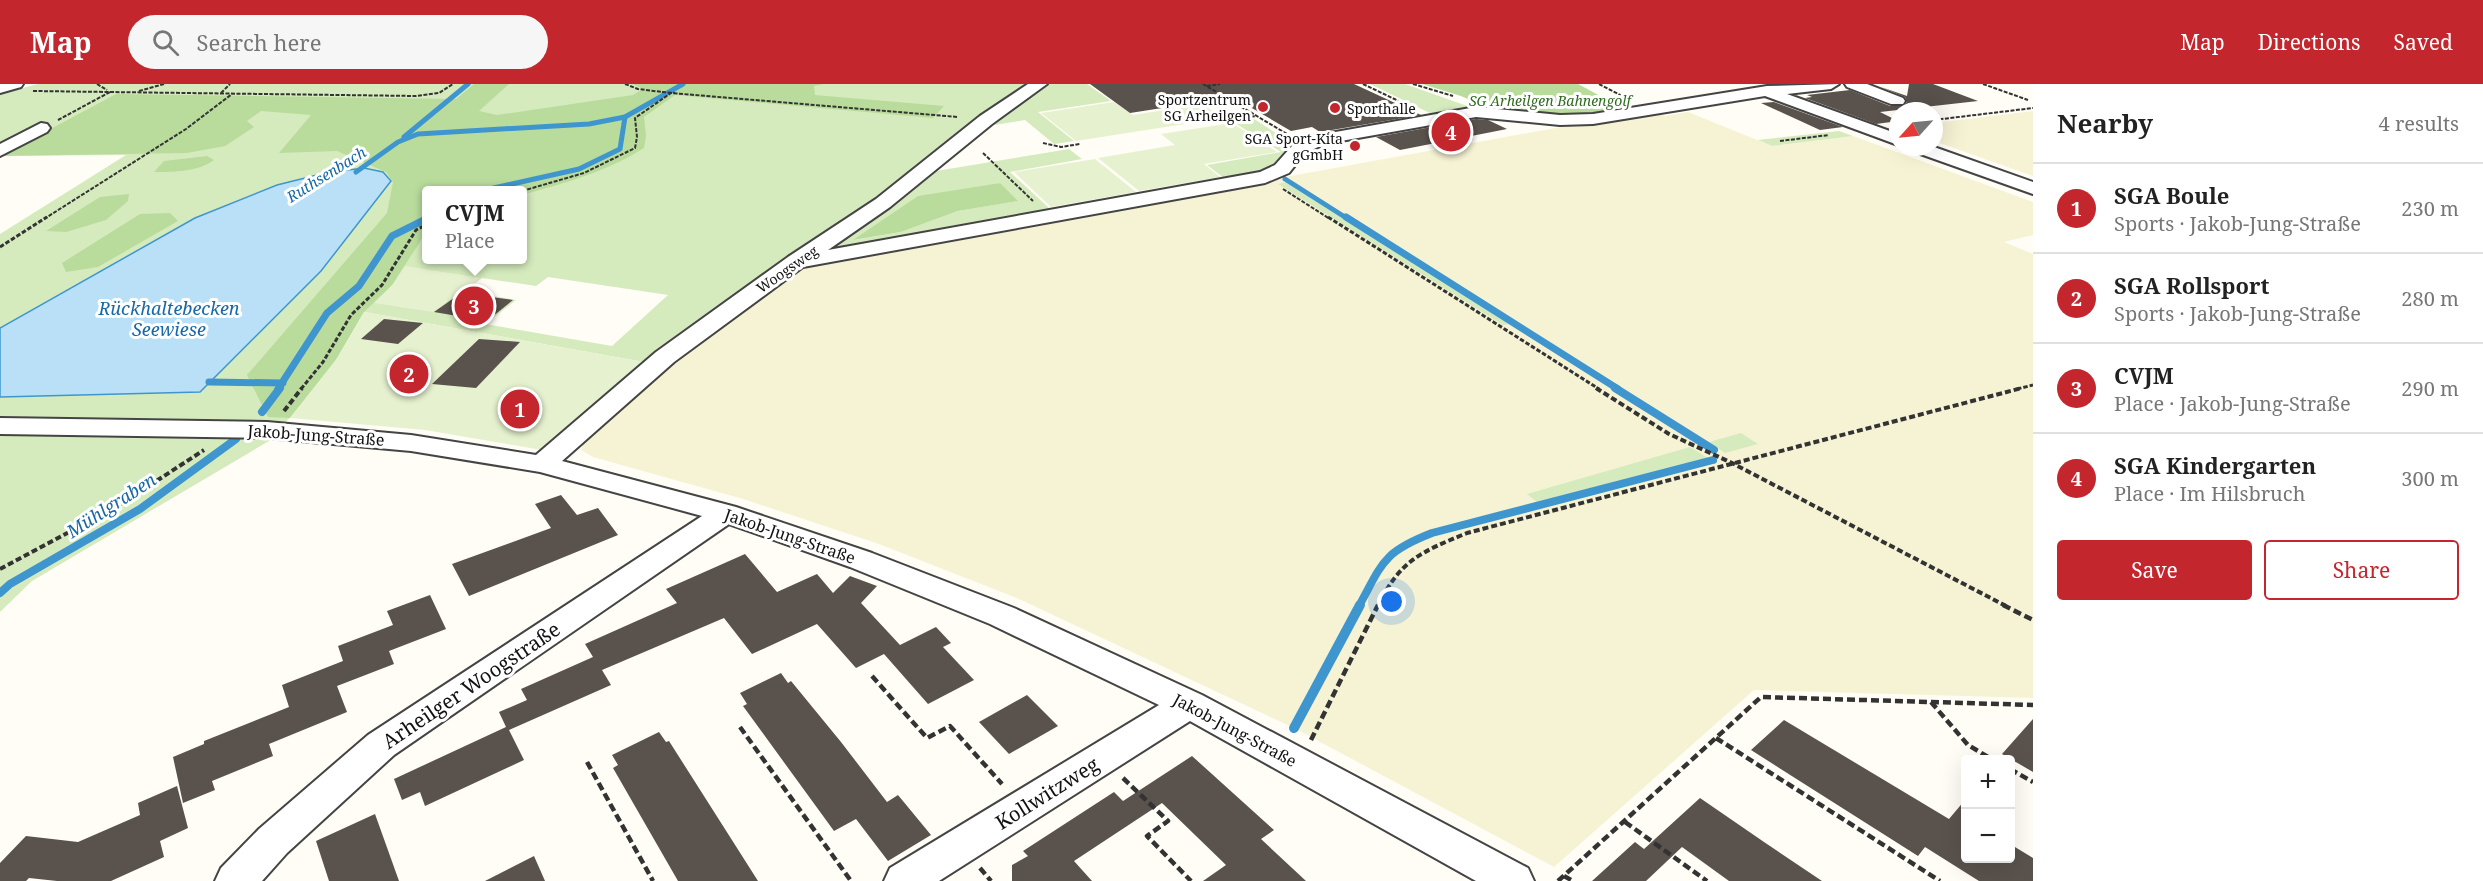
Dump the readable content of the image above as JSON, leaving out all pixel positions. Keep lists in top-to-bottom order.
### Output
{
  "streets": {
    "street": [
      "Woogsweg",
      "Jakob-Jung-Straße",
      "Arheilger Woogstraße",
      "Kollwitzweg"
    ]
  },
  "crossings": [
    ["Woogsweg", "Jakob-Jung-Straße"],
    ["Jakob-Jung-Straße", "Arheilger Woogstraße"],
    ["Jakob-Jung-Straße", "Kollwitzweg"]
  ],
  "water": ["Ruthsenbach", "Rückhaltebecken Seewiese", "Mühlgraben"],
  "parks": ["SG Arheilgen Bahnengolf"],
  "places": ["Sportzentrum SG Arheilgen", "Sporthalle", "SGA Sport-Kita gGmbH"],
  "north": "bottom left",
  "page": {
    "header": "Map",
    "search": "Search here",
    "nav": ["Map", "Directions", "Saved"],
    "heading": ["Nearby", "4 results"],
    "pins": [
      "4",
      "3",
      "2",
      "1"
    ],
    "list": [
      {
        "mark": "1",
        "name": "SGA Boule",
        "note": "Sports · Jakob-Jung-Straße",
        "value": "230 m"
      },
      {
        "mark": "2",
        "name": "SGA Rollsport",
        "note": "Sports · Jakob-Jung-Straße",
        "value": "280 m"
      },
      {
        "mark": "3",
        "name": "CVJM",
        "note": "Place · Jakob-Jung-Straße",
        "value": "290 m"
      },
      {
        "mark": "4",
        "name": "SGA Kindergarten",
        "note": "Place · Im Hilsbruch",
        "value": "300 m"
      }
    ],
    "popup": ["CVJM", "Place"],
    "buttons": ["Save", "Share"],
    "map_buttons": ["+", "−"]
  }
}
